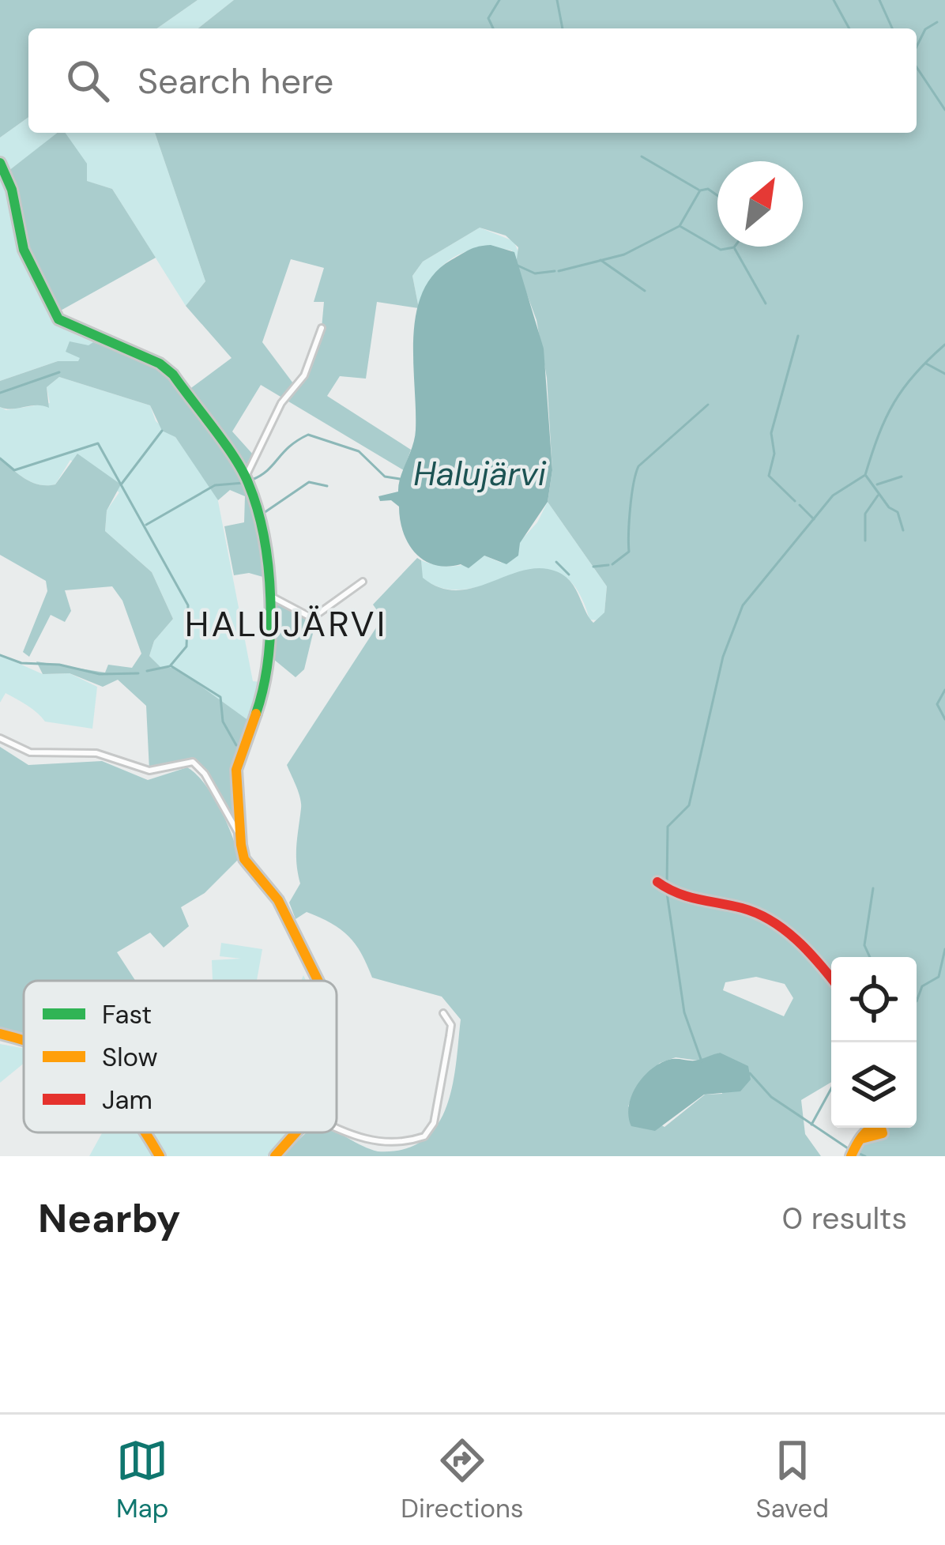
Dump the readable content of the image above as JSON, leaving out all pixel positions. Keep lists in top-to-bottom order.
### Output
{
  "districts": ["HALUJÄRVI"],
  "water": ["Halujärvi"],
  "legend": ["Fast", "Slow", "Jam"],
  "north": "top right",
  "page": {
    "search": "Search here",
    "heading": ["Nearby", "0 results"],
    "nav": ["Map", "Directions", "Saved"]
  }
}
